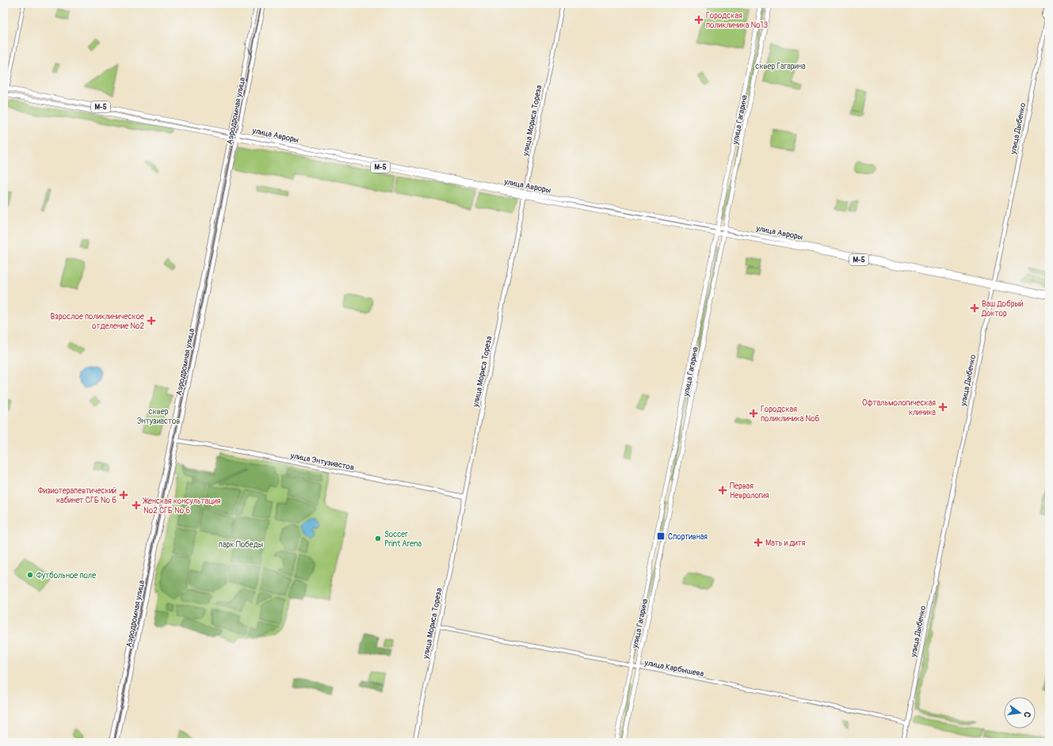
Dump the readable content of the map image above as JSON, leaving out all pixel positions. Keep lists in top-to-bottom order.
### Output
{
  "streets": {
    "main road": [
      "М-5",
      "Аэродромная улица",
      "улица Гагарина",
      "улица Мориса Тореза",
      "улица Дыбенко",
      "улица Авроры",
      "улица Энтузиастов"
    ],
    "street": ["улица Карбышева"]
  },
  "crossings": [
    ["Аэродромная улица", "улица Авроры"],
    ["Аэродромная улица", "улица Энтузиастов"],
    ["улица Гагарина", "улица Авроры"],
    ["улица Гагарина", "улица Карбышева"],
    ["улица Мориса Тореза", "улица Авроры"],
    ["улица Мориса Тореза", "улица Энтузиастов"],
    ["улица Мориса Тореза", "улица Карбышева"],
    ["улица Дыбенко", "улица Авроры"],
    ["улица Дыбенко", "улица Карбышева"]
  ],
  "parks": ["сквер Гагарина", "сквер Энтузиастов", "парк Победы"],
  "places": {
    "health": [
      "Городская поликлиника №13",
      "Ваш Добрый Доктор",
      "Взрослое поликлиническое отделение №2",
      "Офтальмологическая клиника",
      "Городская поликлиника №6",
      "Первая Неврология",
      "Физиотерапевтический кабинет СГБ № 6",
      "Женская консультация №2 СГБ № 6",
      "Мать и дитя"
    ],
    "transit": ["Спортивная"],
    "other": ["Soccer Print Arena", "Футбольное поле"]
  },
  "north": "right"
}
